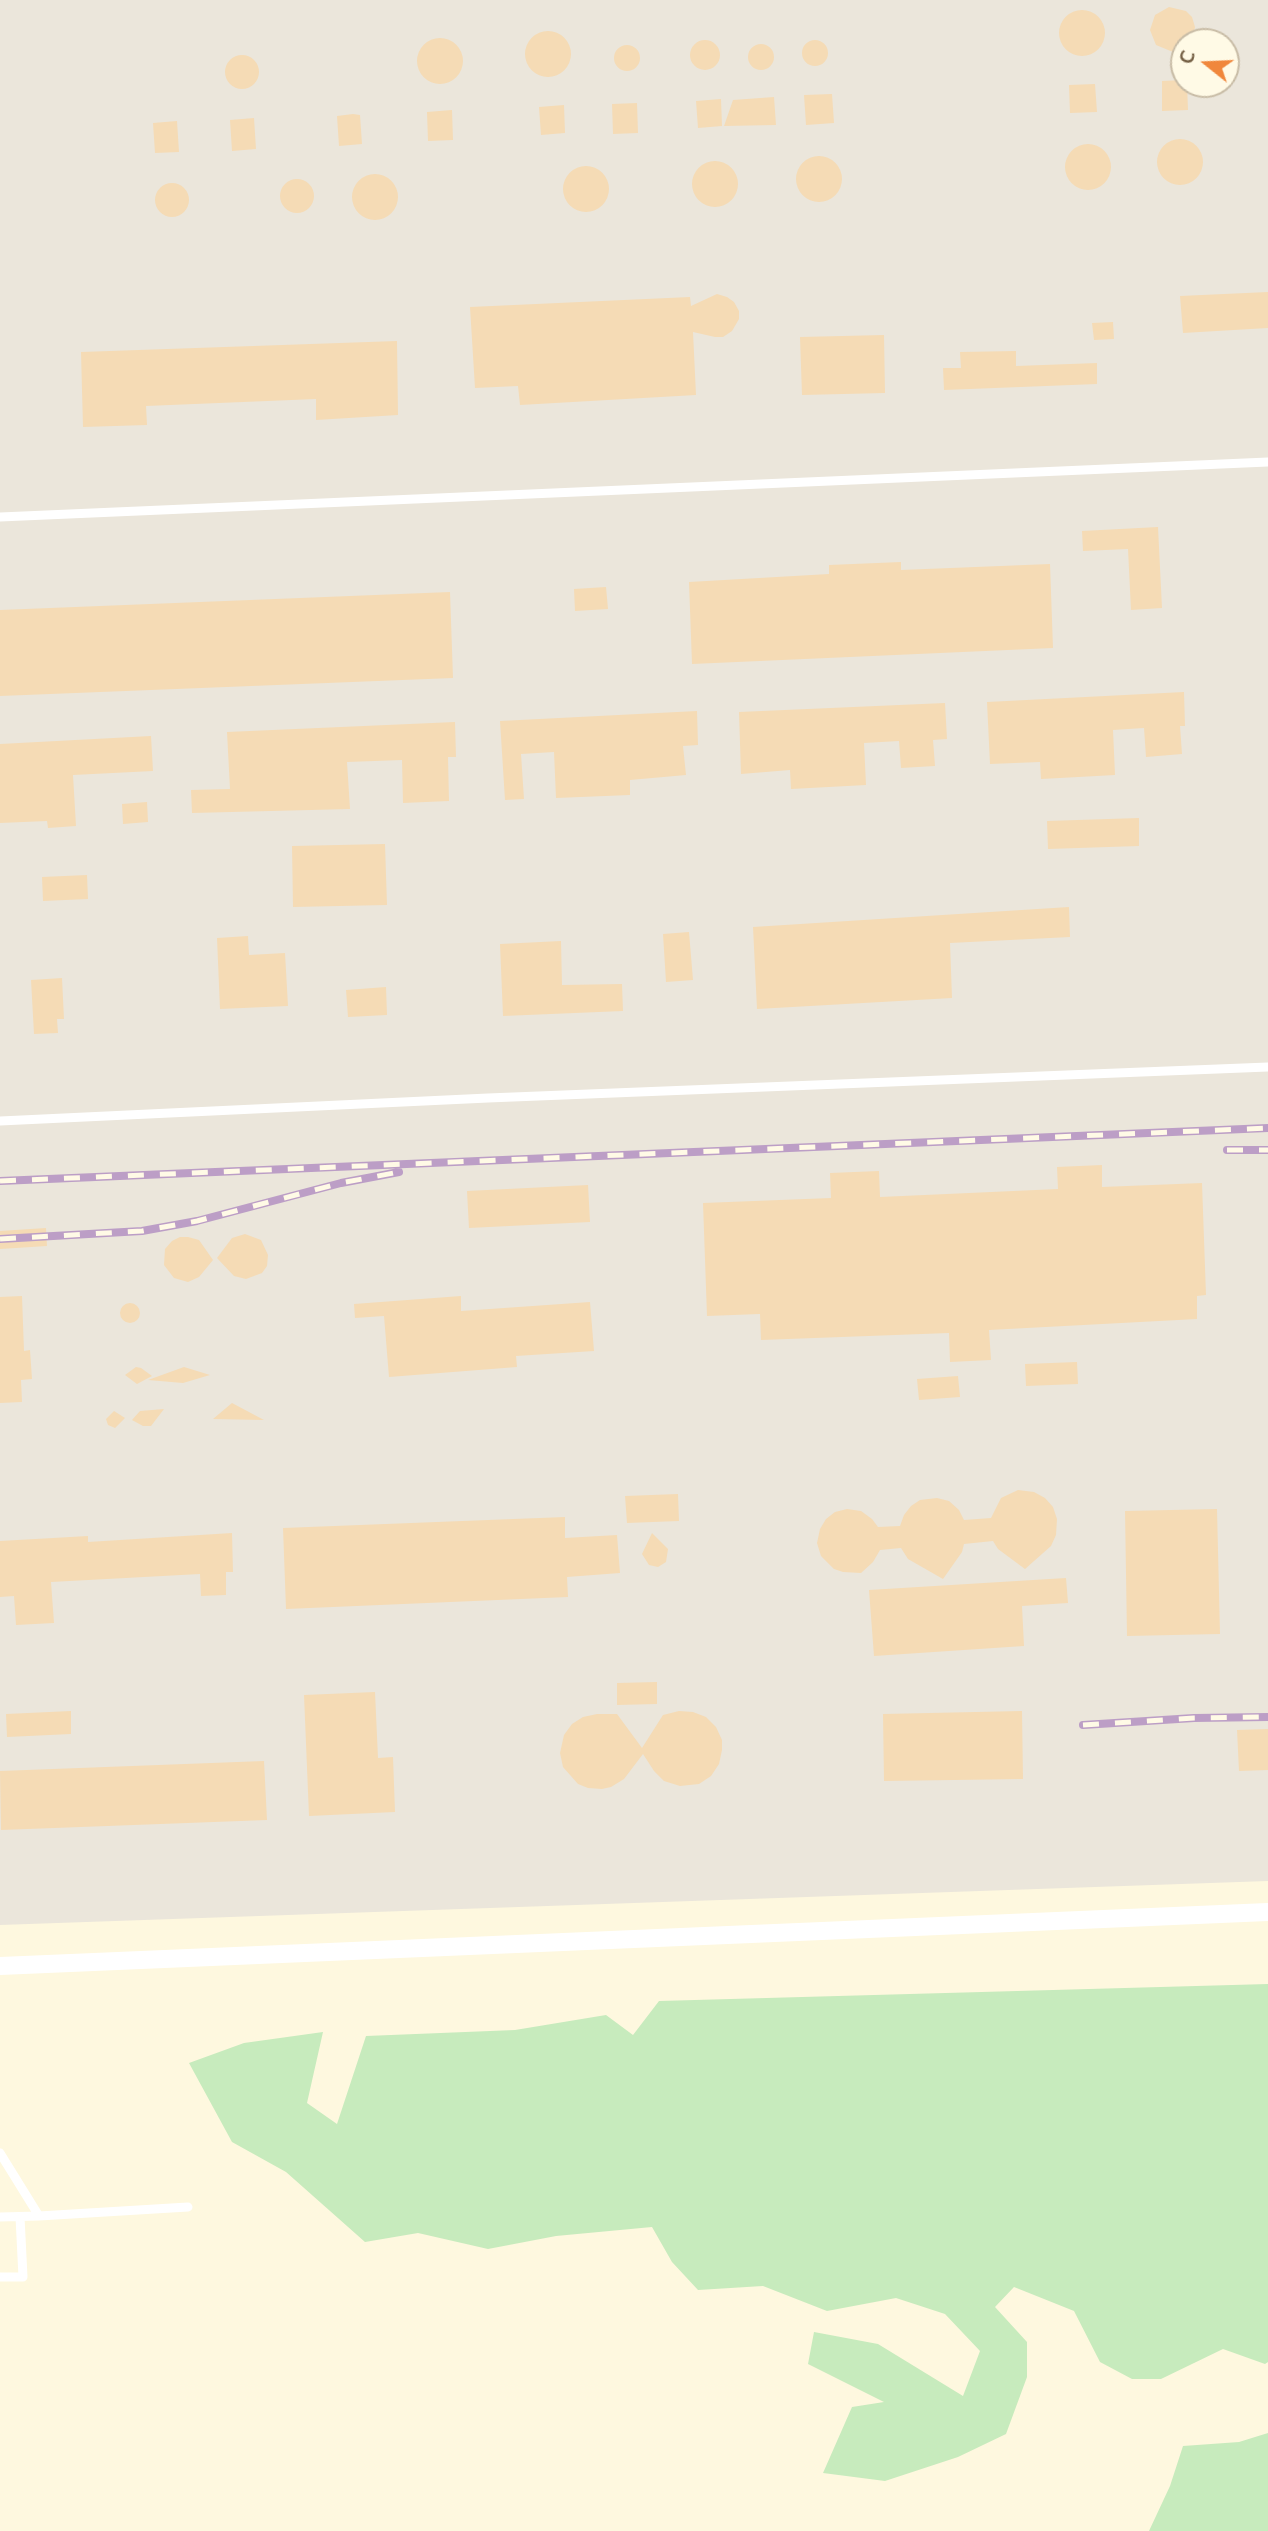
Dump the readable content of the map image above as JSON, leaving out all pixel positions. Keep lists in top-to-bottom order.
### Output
{
  "north": "left"
}
